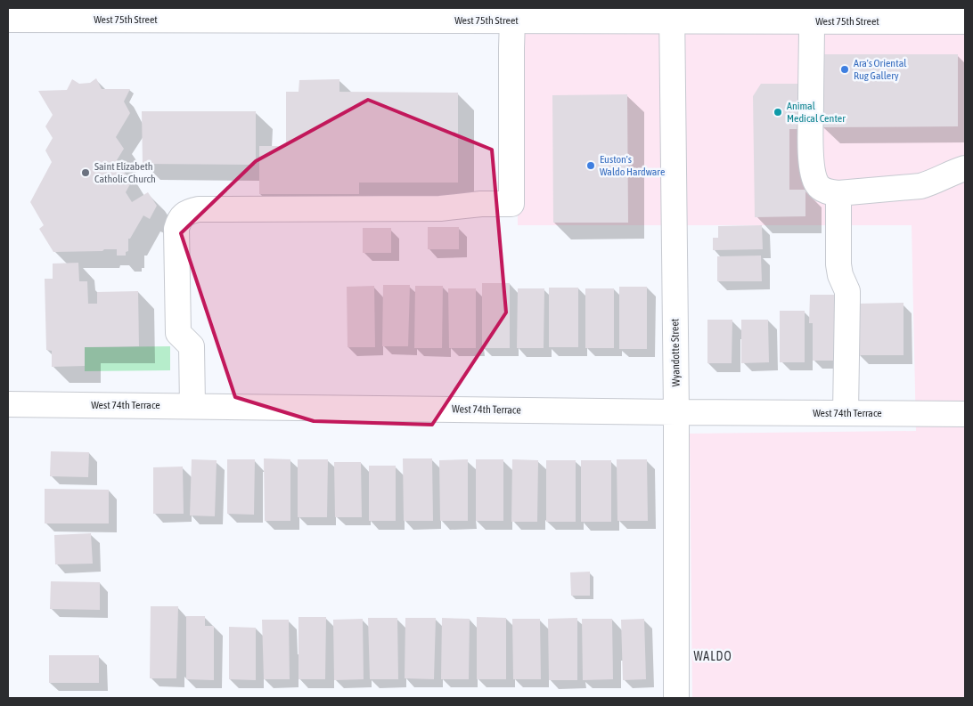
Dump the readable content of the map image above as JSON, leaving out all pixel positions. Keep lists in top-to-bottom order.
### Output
{
  "streets": {
    "street": ["West 75th Street", "Wyandotte Street", "West 74th Terrace"]
  },
  "crossings": [
    ["West 75th Street", "Wyandotte Street"],
    ["Wyandotte Street", "West 74th Terrace"]
  ],
  "districts": ["WALDO"],
  "places": [
    "Ara's Oriental Rug Gallery",
    "Animal Medical Center",
    "Euston's Waldo Hardware",
    "Saint Elizabeth Catholic Church"
  ]
}
